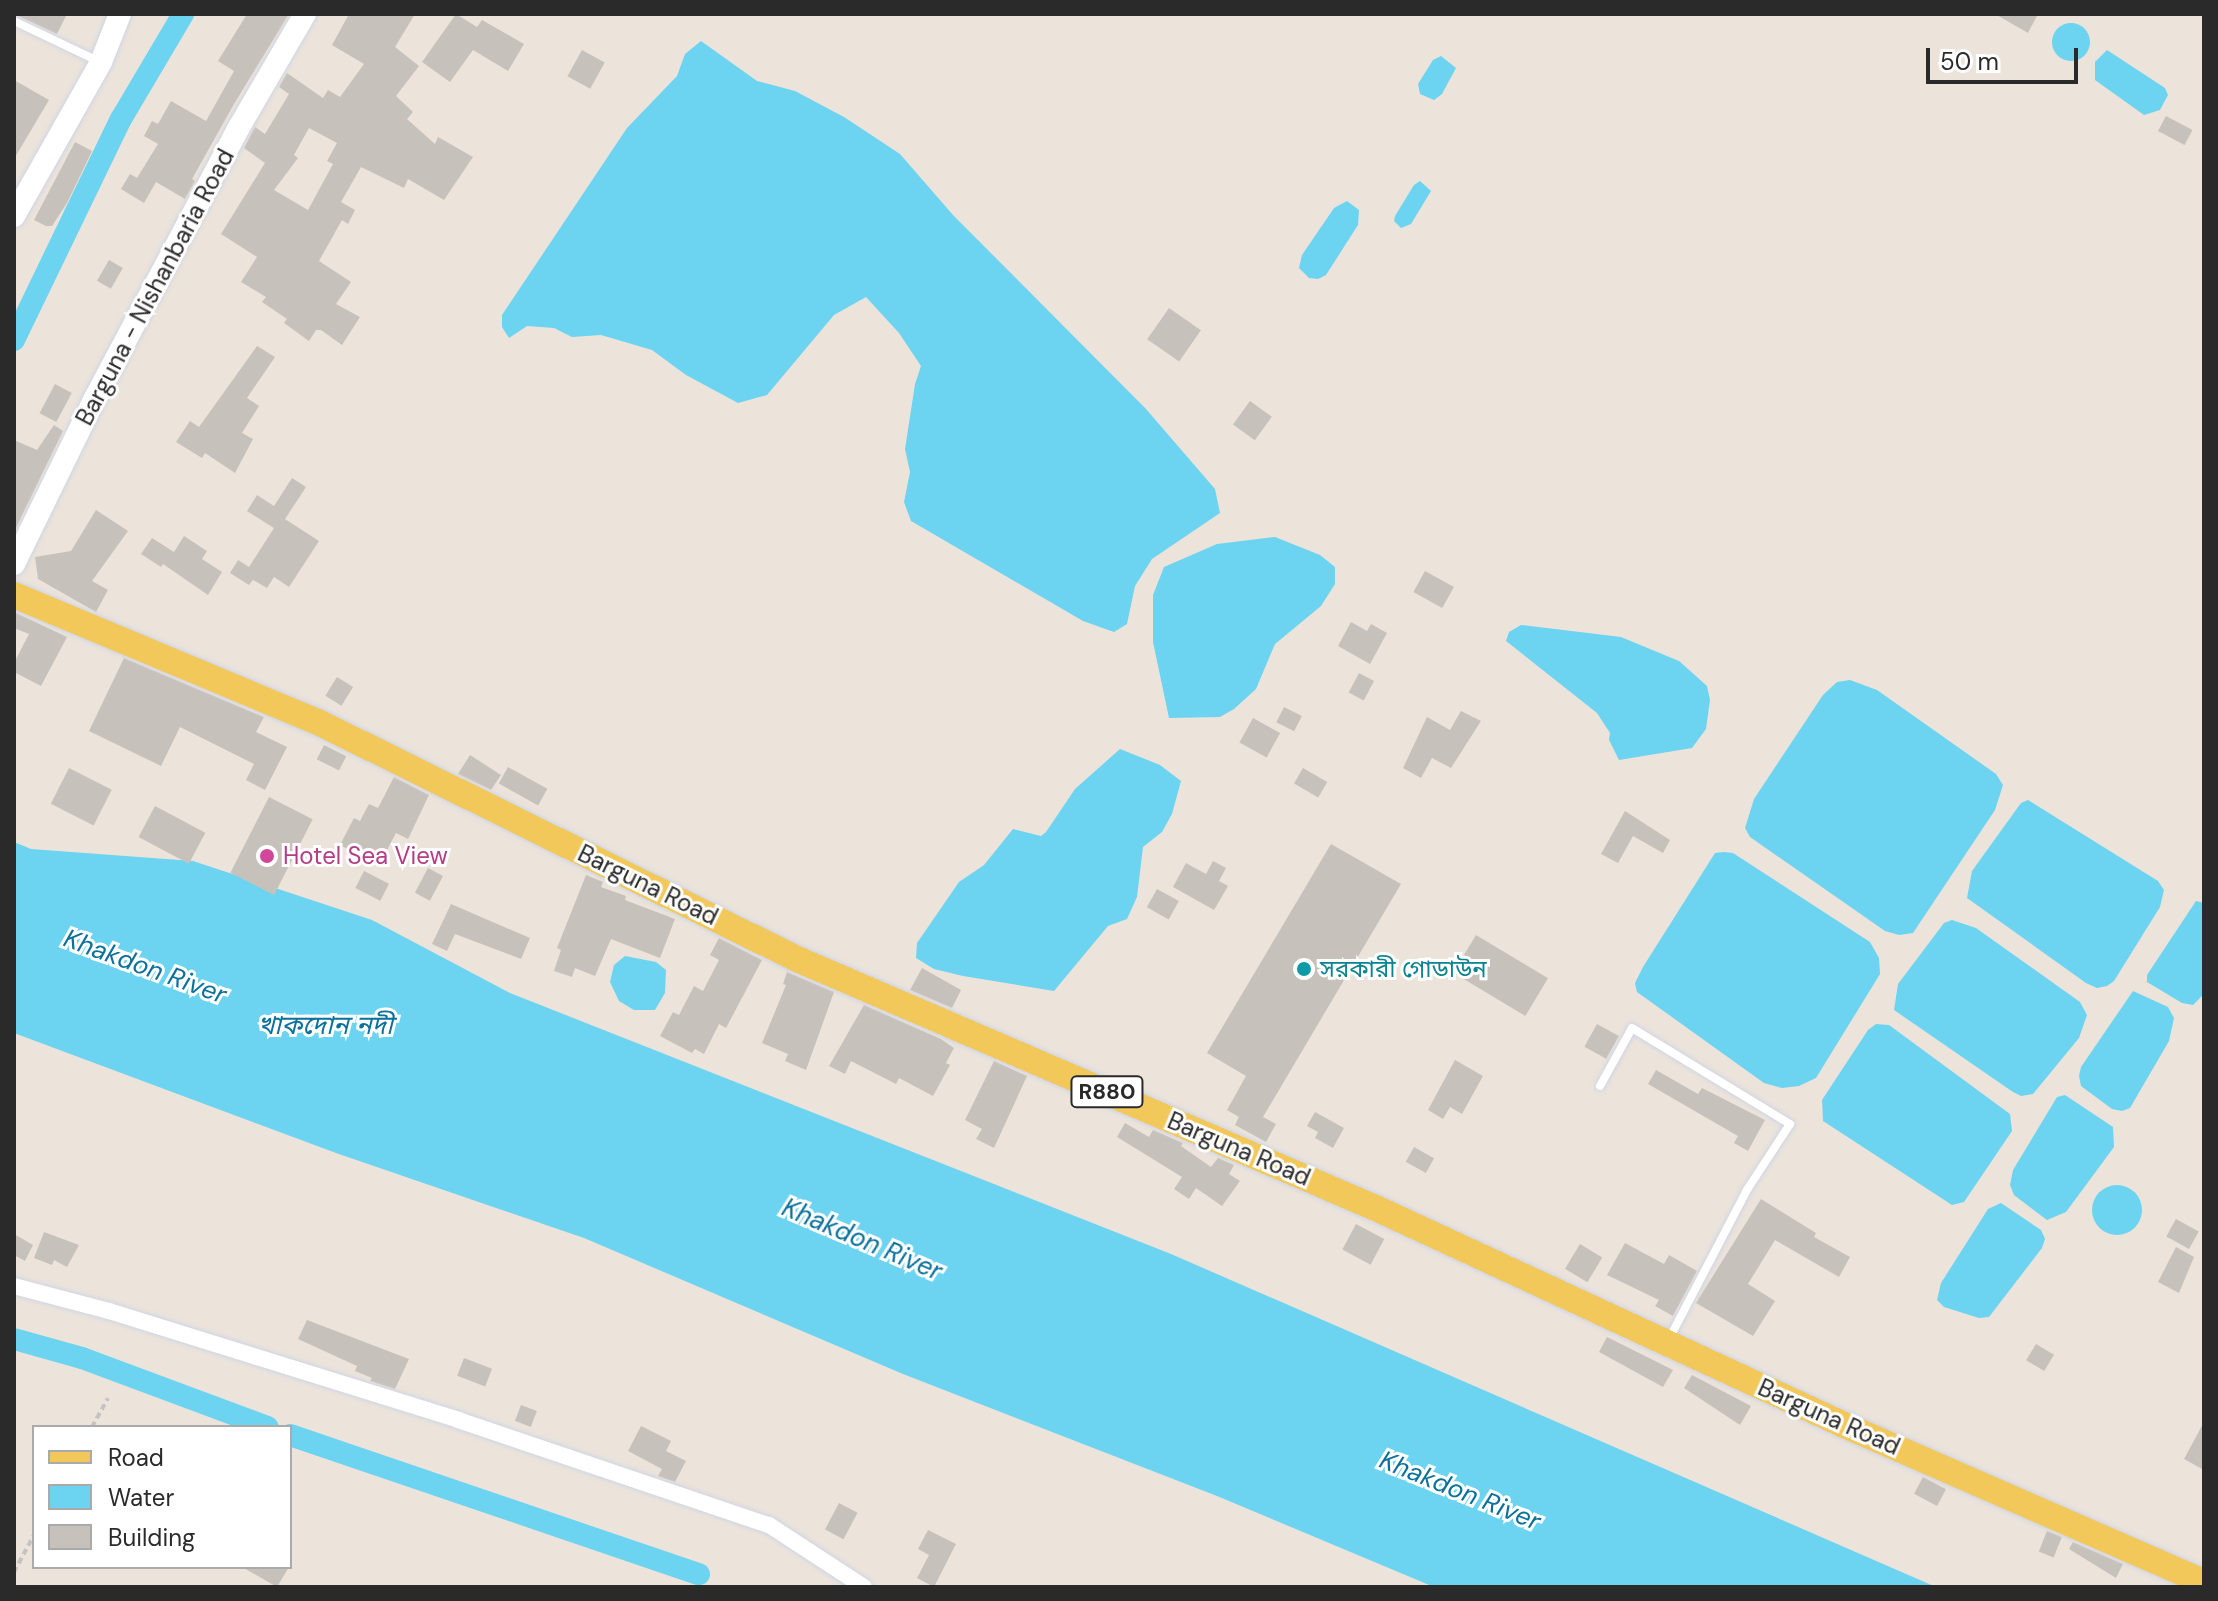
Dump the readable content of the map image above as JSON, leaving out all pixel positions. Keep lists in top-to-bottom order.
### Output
{
  "streets": {
    "main road": ["Barguna Road", "R880"],
    "street": ["Barguna - Nishanbaria Road"]
  },
  "water": ["Khakdon River", "খাকদোন নদী"],
  "places": ["Hotel Sea View", "সরকারী গোডাউন"],
  "legend": ["Road", "Water", "Building"],
  "scale_bar": "50 m"
}
